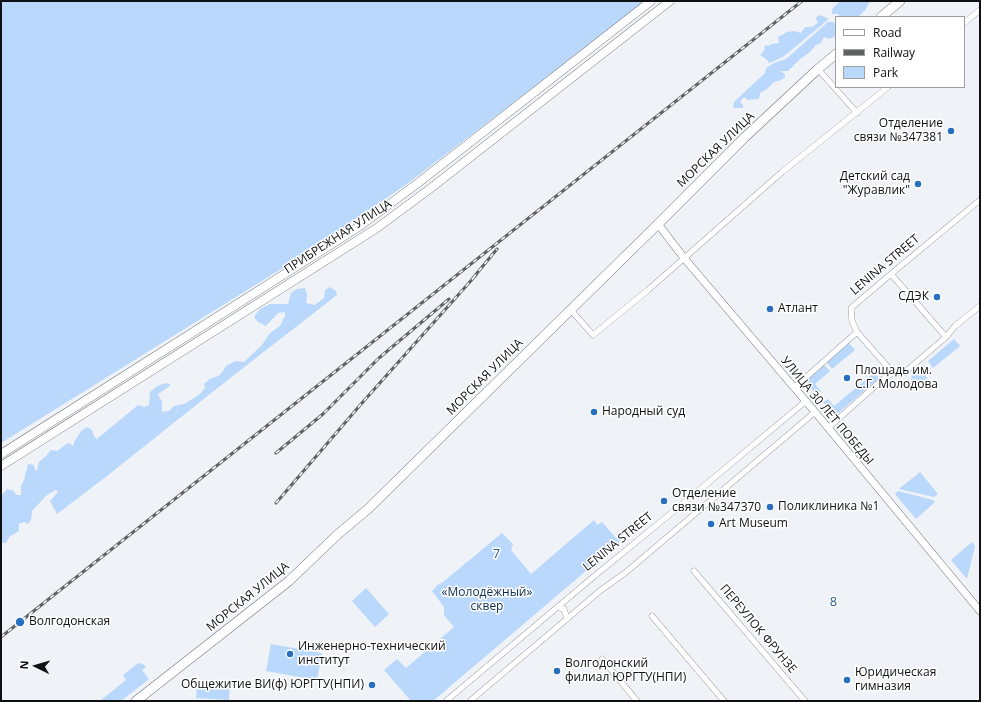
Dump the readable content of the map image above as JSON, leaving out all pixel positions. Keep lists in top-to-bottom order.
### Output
{
  "streets": {
    "main road": ["МОРСКАЯ УЛИЦА", "ПРИБРЕЖНАЯ УЛИЦА"],
    "street": ["LENINA STREET", "УЛИЦА 30 ЛЕТ ПОБЕДЫ", "ПЕРЕУЛОК ФРУНЗЕ"]
  },
  "crossings": [
    ["МОРСКАЯ УЛИЦА", "УЛИЦА 30 ЛЕТ ПОБЕДЫ"],
    ["LENINA STREET", "УЛИЦА 30 ЛЕТ ПОБЕДЫ"]
  ],
  "districts": ["7", "8"],
  "parks": ["«Молодёжный» сквер"],
  "places": [
    "Отделение связи №347381",
    "Детский сад \"Журавлик\"",
    "СДЭК",
    "Атлант",
    "Площадь им. С.Г. Молодова",
    "Народный суд",
    "Отделение связи №347370",
    "Поликлиника №1",
    "Art Museum",
    "Волгодонская",
    "Инженерно-технический институт",
    "Волгодонский филиал ЮРГТУ(НПИ)",
    "Юридическая гимназия",
    "Общежитие ВИ(ф) ЮРГТУ(НПИ)"
  ],
  "legend": ["Road", "Railway", "Park"],
  "north": "left"
}
